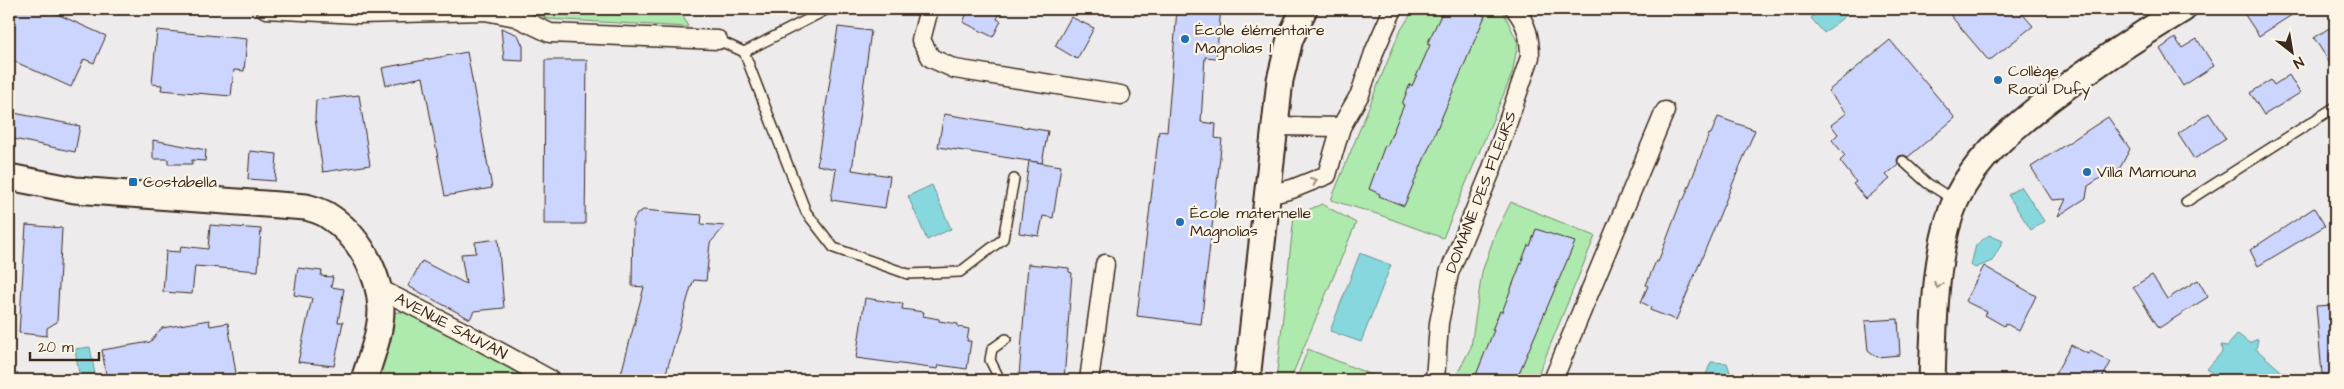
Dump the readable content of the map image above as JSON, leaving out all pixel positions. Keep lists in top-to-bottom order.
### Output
{
  "streets": {
    "street": ["DOMAINE DES FLEURS", "AVENUE SAUVAN"]
  },
  "places": {
    "other": [
      "École élémentaire Magnolias 1",
      "Collège Raoul Dufy",
      "Villa Mamouna",
      "École maternelle Magnolias"
    ],
    "transit": ["Costabella"]
  },
  "scale_bar": "20 m",
  "north": "bottom right"
}
